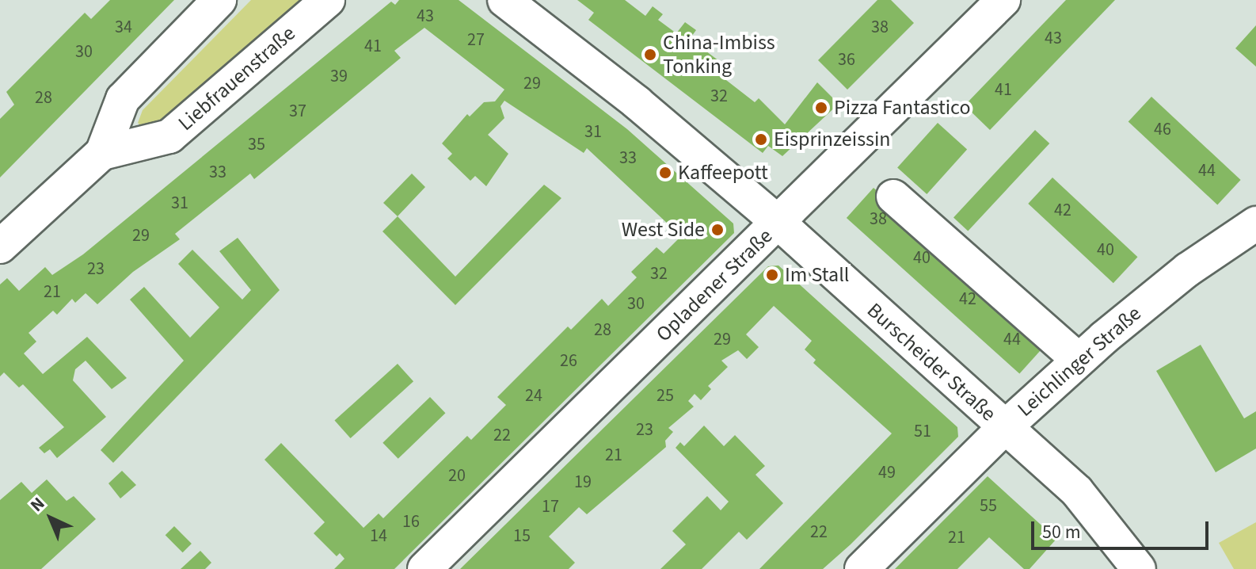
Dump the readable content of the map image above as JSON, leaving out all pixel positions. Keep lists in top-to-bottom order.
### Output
{
  "streets": {
    "street": [
      "Liebfrauenstraße",
      "Opladener Straße",
      "Leichlinger Straße",
      "Burscheider Straße"
    ]
  },
  "crossings": [
    ["Opladener Straße", "Burscheider Straße"],
    ["Leichlinger Straße", "Burscheider Straße"]
  ],
  "places": [
    "China-Imbiss Tonking",
    "Pizza Fantastico",
    "Eisprinzeissin",
    "Kaffeepott",
    "West Side",
    "Im Stall"
  ],
  "house_numbers": [
    "43",
    "34",
    "38",
    "43",
    "27",
    "41",
    "30",
    "36",
    "39",
    "29",
    "41",
    "32",
    "28",
    "37",
    "46",
    "31",
    "35",
    "33",
    "44",
    "33",
    "31",
    "42",
    "38",
    "29",
    "40",
    "40",
    "23",
    "32",
    "21",
    "42",
    "30",
    "28",
    "29",
    "44",
    "26",
    "24",
    "25",
    "23",
    "51",
    "22",
    "21",
    "49",
    "20",
    "19",
    "55",
    "17",
    "16",
    "22",
    "14",
    "15",
    "21"
  ],
  "scale_bar": "50 m",
  "north": "top left"
}
